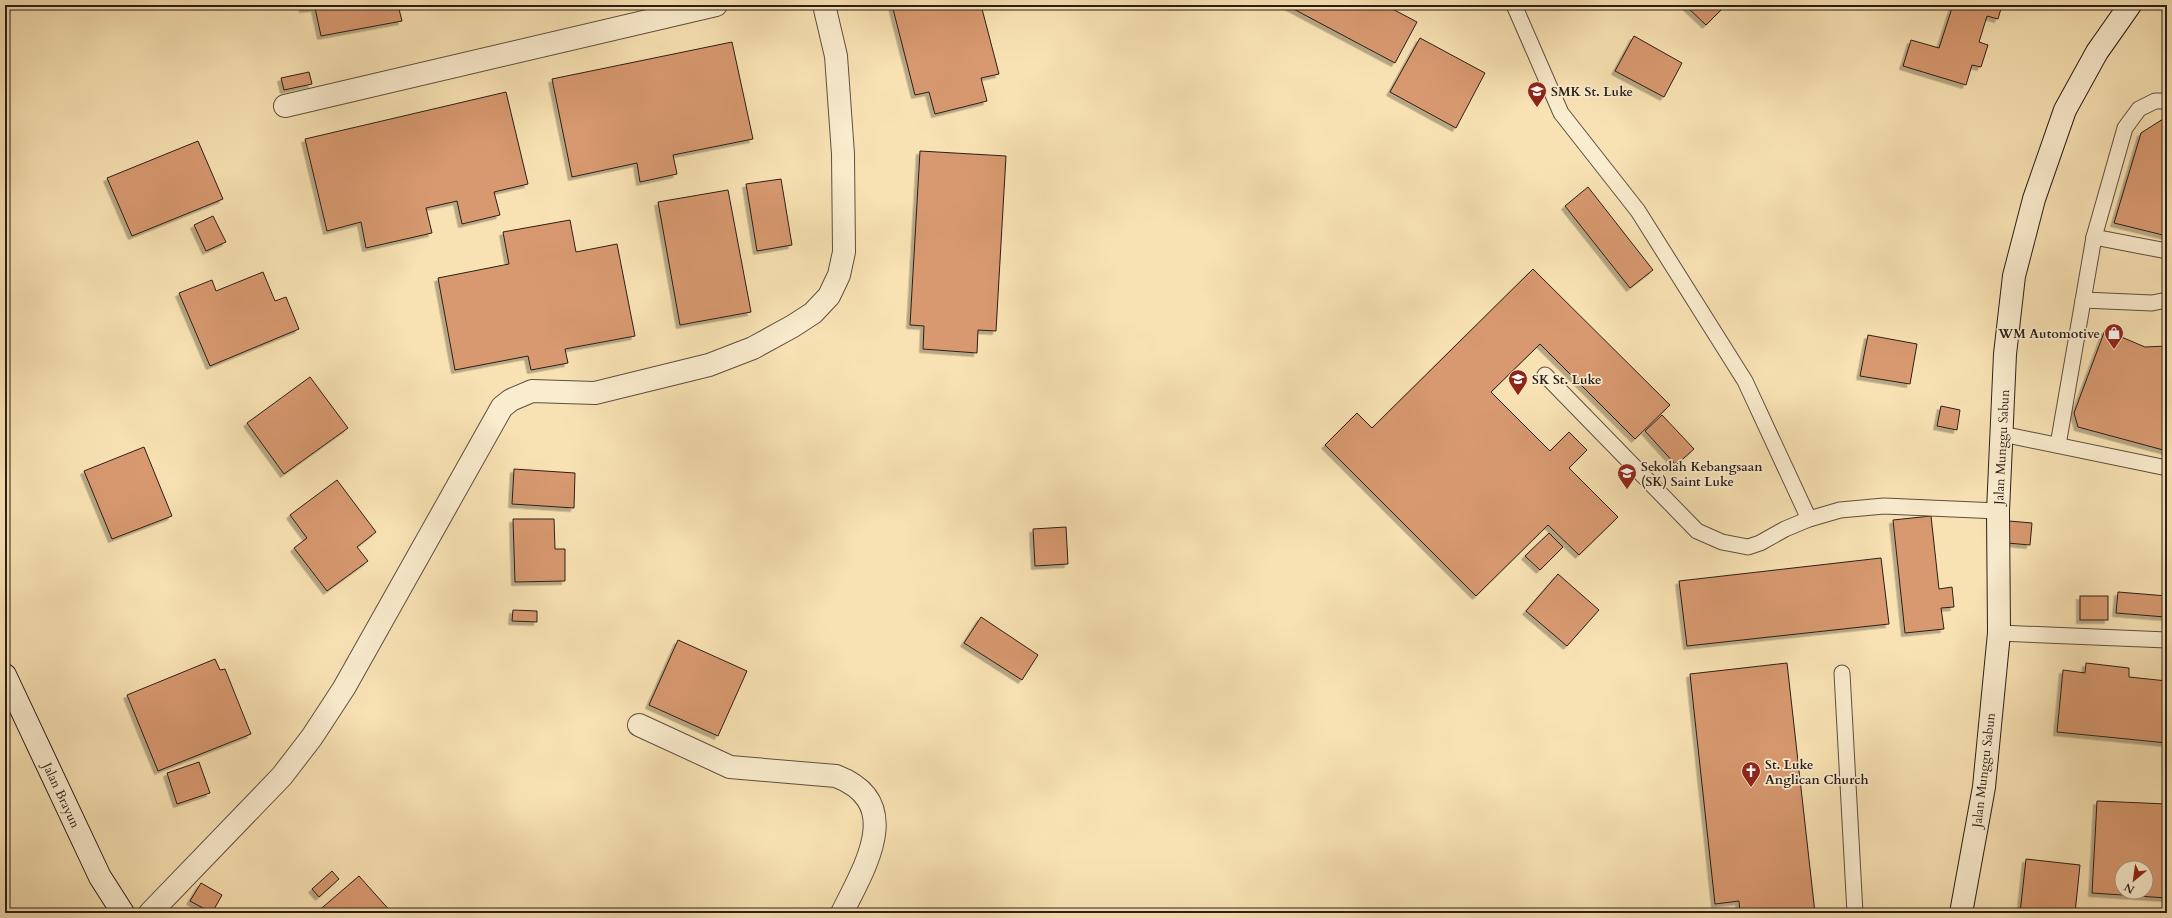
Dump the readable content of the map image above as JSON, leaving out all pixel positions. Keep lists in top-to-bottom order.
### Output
{
  "streets": {
    "street": ["Jalan Munggu Sabun", "Jalan Brayun"]
  },
  "places": {
    "school or university": ["SMK St. Luke", "SK St. Luke", "Sekolah Kebangsaan (SK) Saint Luke"],
    "shop": ["WM Automotive"],
    "church": ["St. Luke Anglican Church"]
  },
  "north": "bottom left"
}
